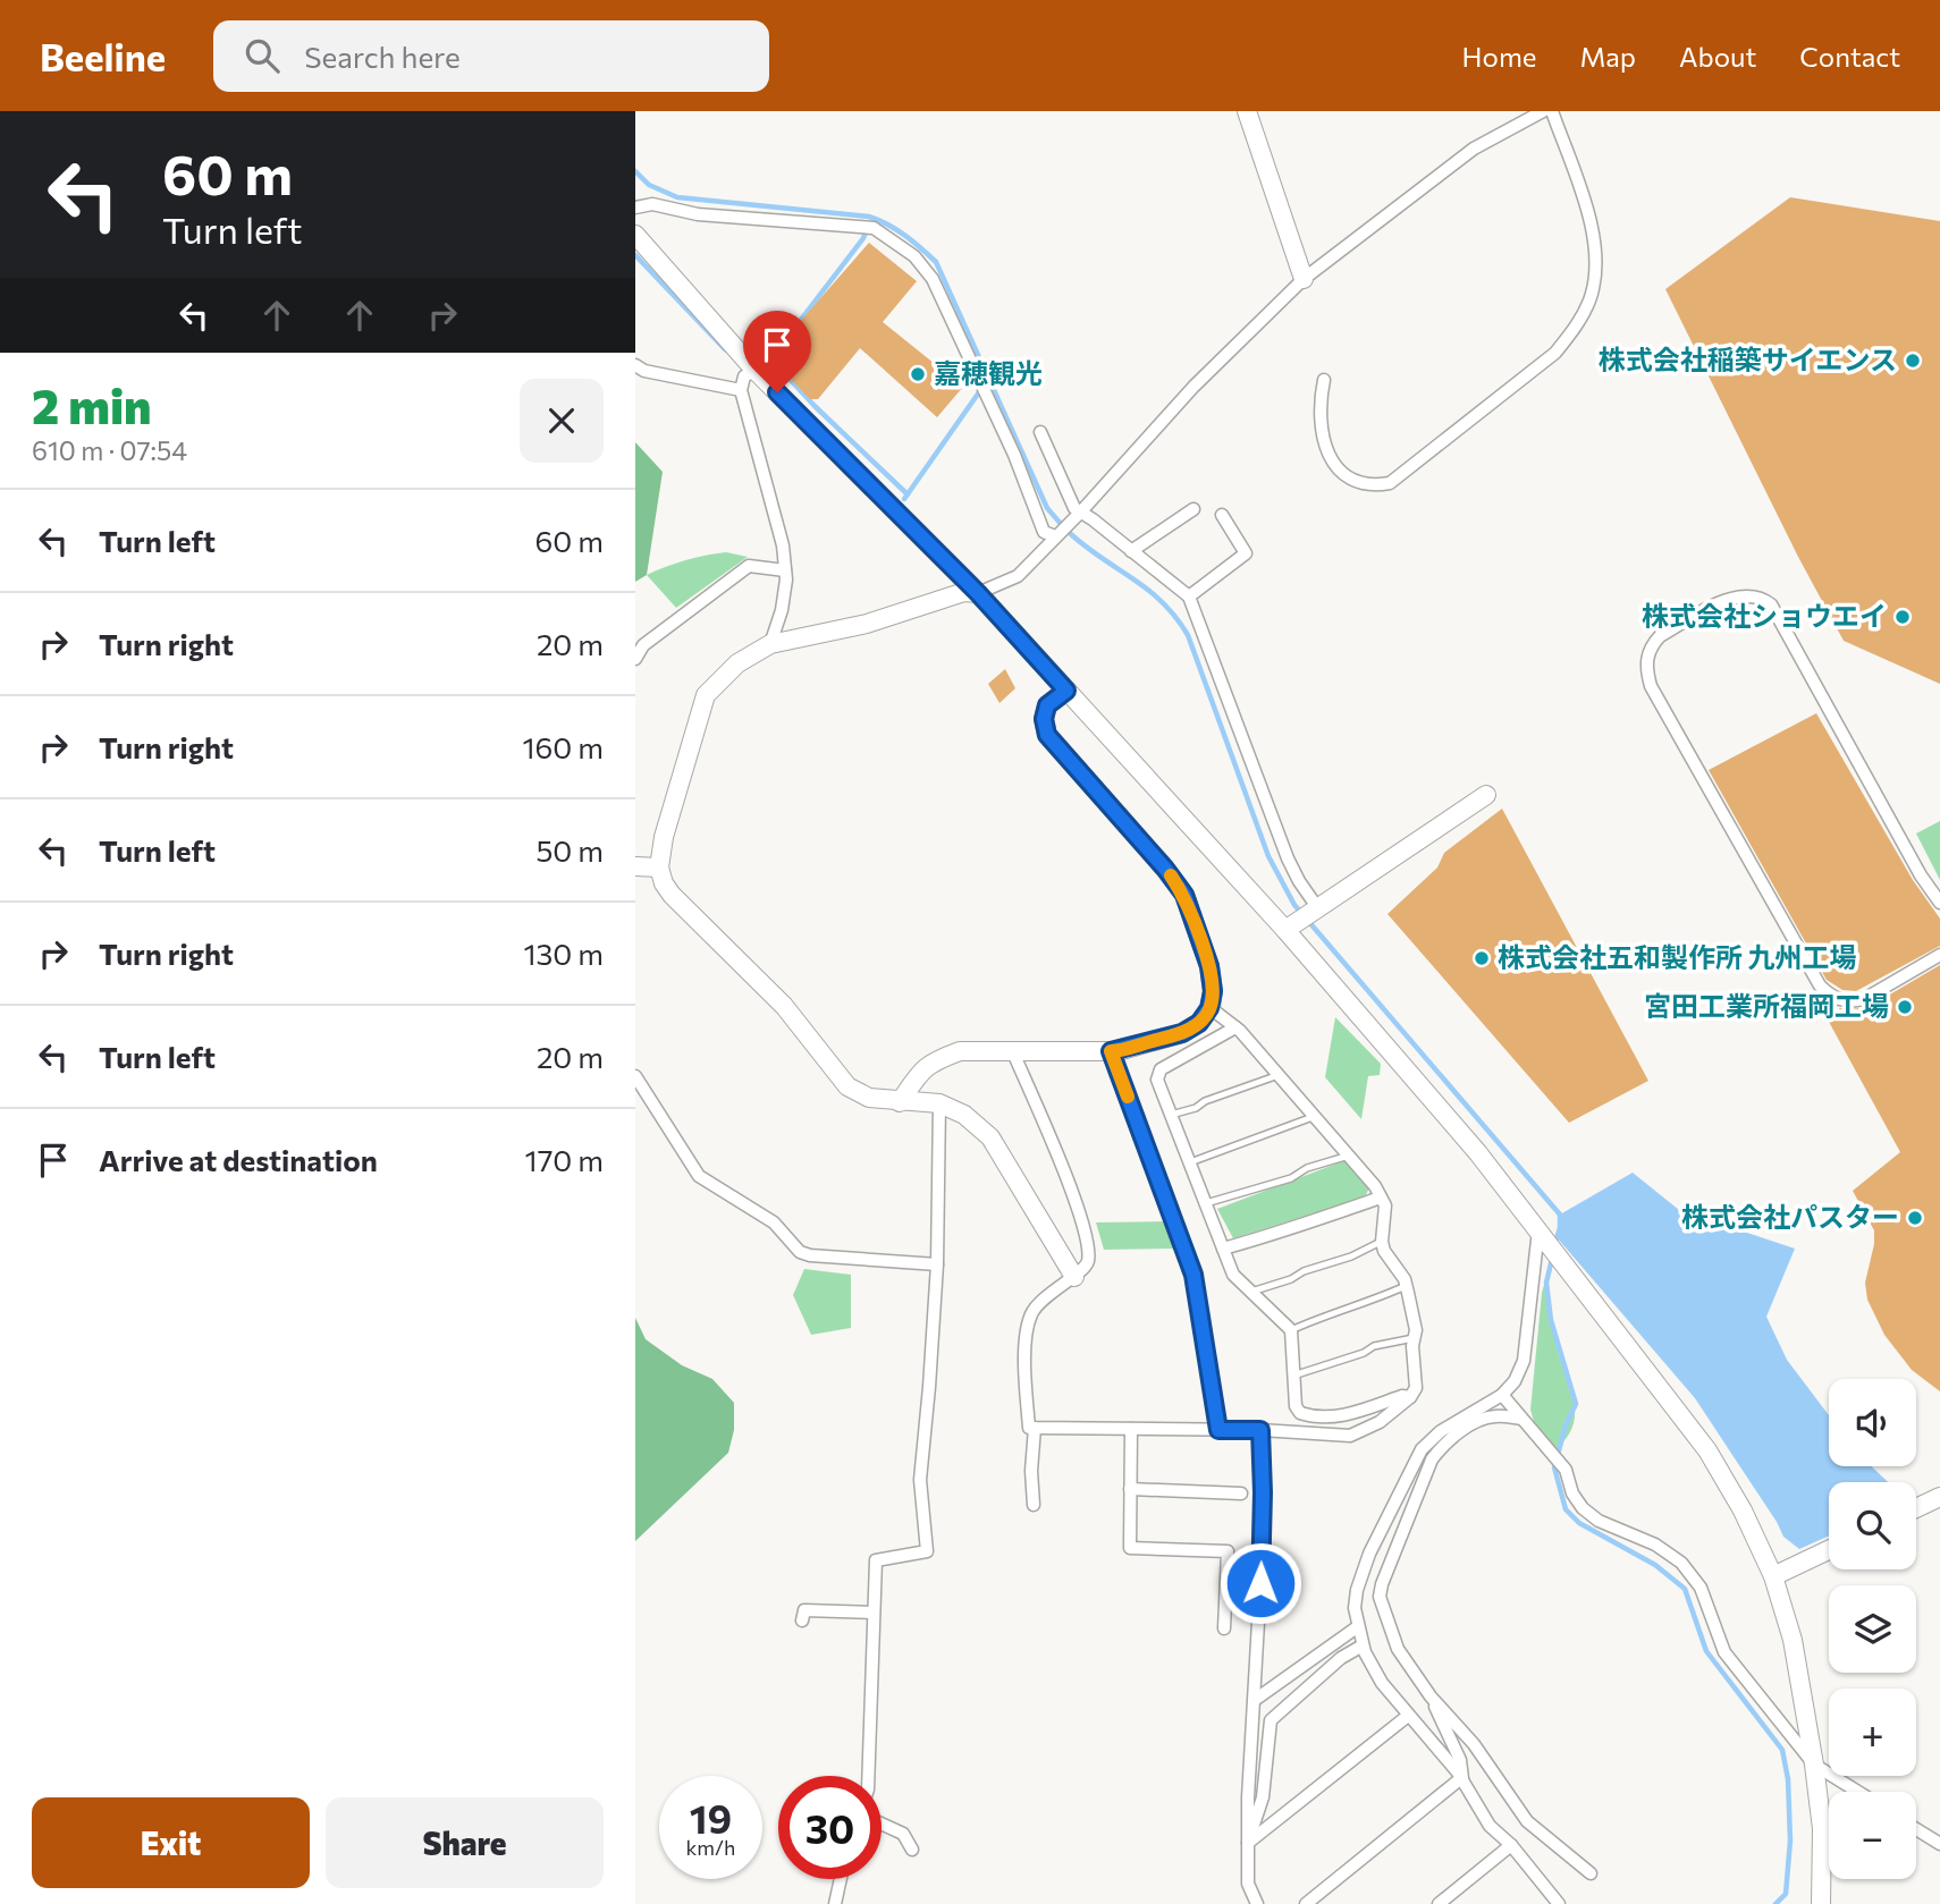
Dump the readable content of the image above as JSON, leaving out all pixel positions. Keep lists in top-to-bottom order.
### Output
{
  "places": [
    "株式会社稲築サイエンス",
    "嘉穂観光",
    "株式会社ショウエイ",
    "株式会社五和製作所 九州工場",
    "宮田工業所福岡工場",
    "株式会社パスター"
  ],
  "page": {
    "header": "Beeline",
    "search": "Search here",
    "nav": [
      "Home",
      "Map",
      "About",
      "Contact"
    ],
    "turn": ["60 m", "Turn left"],
    "heading": ["2 min", "610 m · 07:54"],
    "list": [
      {
        "name": "Turn left",
        "value": "60 m"
      },
      {
        "name": "Turn right",
        "value": "20 m"
      },
      {
        "name": "Turn right",
        "value": "160 m"
      },
      {
        "name": "Turn left",
        "value": "50 m"
      },
      {
        "name": "Turn right",
        "value": "130 m"
      },
      {
        "name": "Turn left",
        "value": "20 m"
      },
      {
        "name": "Arrive at destination",
        "value": "170 m"
      }
    ],
    "map_buttons": ["+", "−"],
    "speed": "19 km/h",
    "limit": "30",
    "buttons": ["Exit", "Share"]
  }
}
